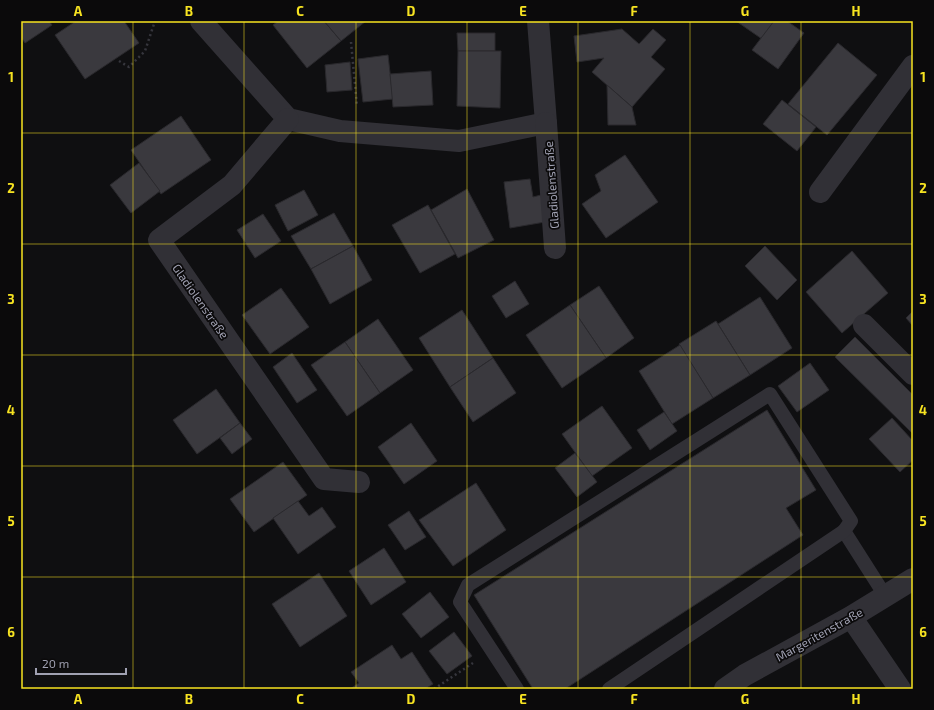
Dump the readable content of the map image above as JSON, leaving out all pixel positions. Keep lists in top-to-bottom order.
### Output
{
  "streets": {
    "street": ["Gladiolenstraße", "Margeritenstraße"]
  },
  "scale_bar": "20 m",
  "grid": {
    "columns": [
      "A",
      "B",
      "C",
      "D",
      "E",
      "F",
      "G",
      "H"
    ],
    "rows": [
      "1",
      "2",
      "3",
      "4",
      "5",
      "6"
    ]
  }
}
